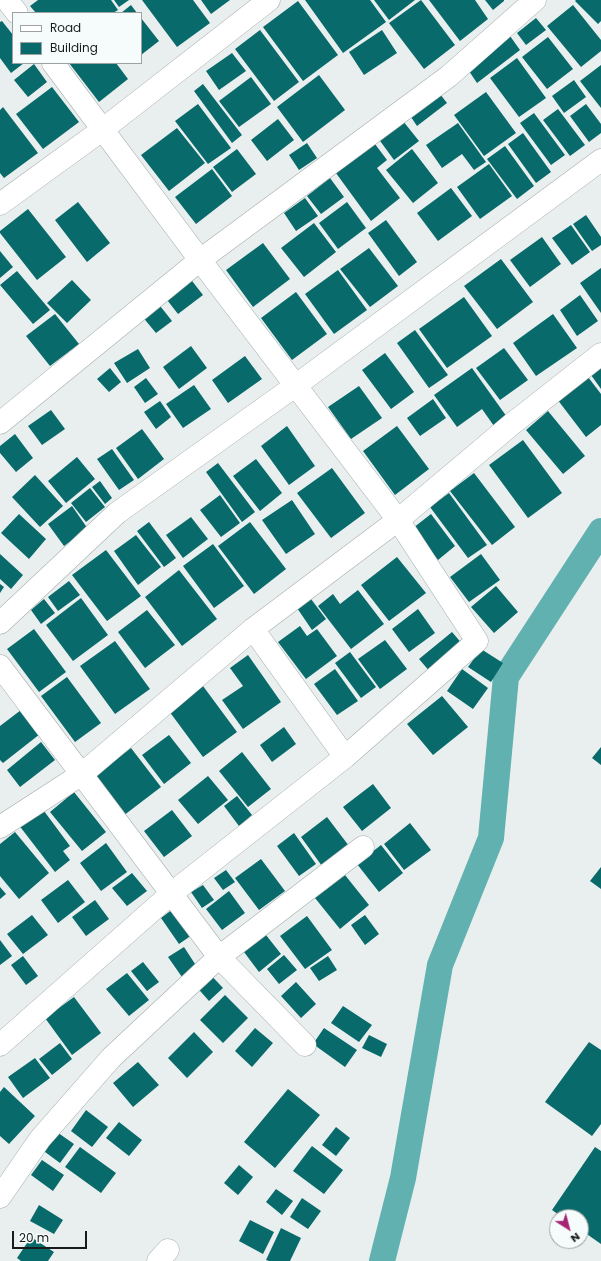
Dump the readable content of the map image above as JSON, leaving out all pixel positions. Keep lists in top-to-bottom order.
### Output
{
  "legend": ["Road", "Building"],
  "scale_bar": "20 m",
  "north": "bottom right"
}
